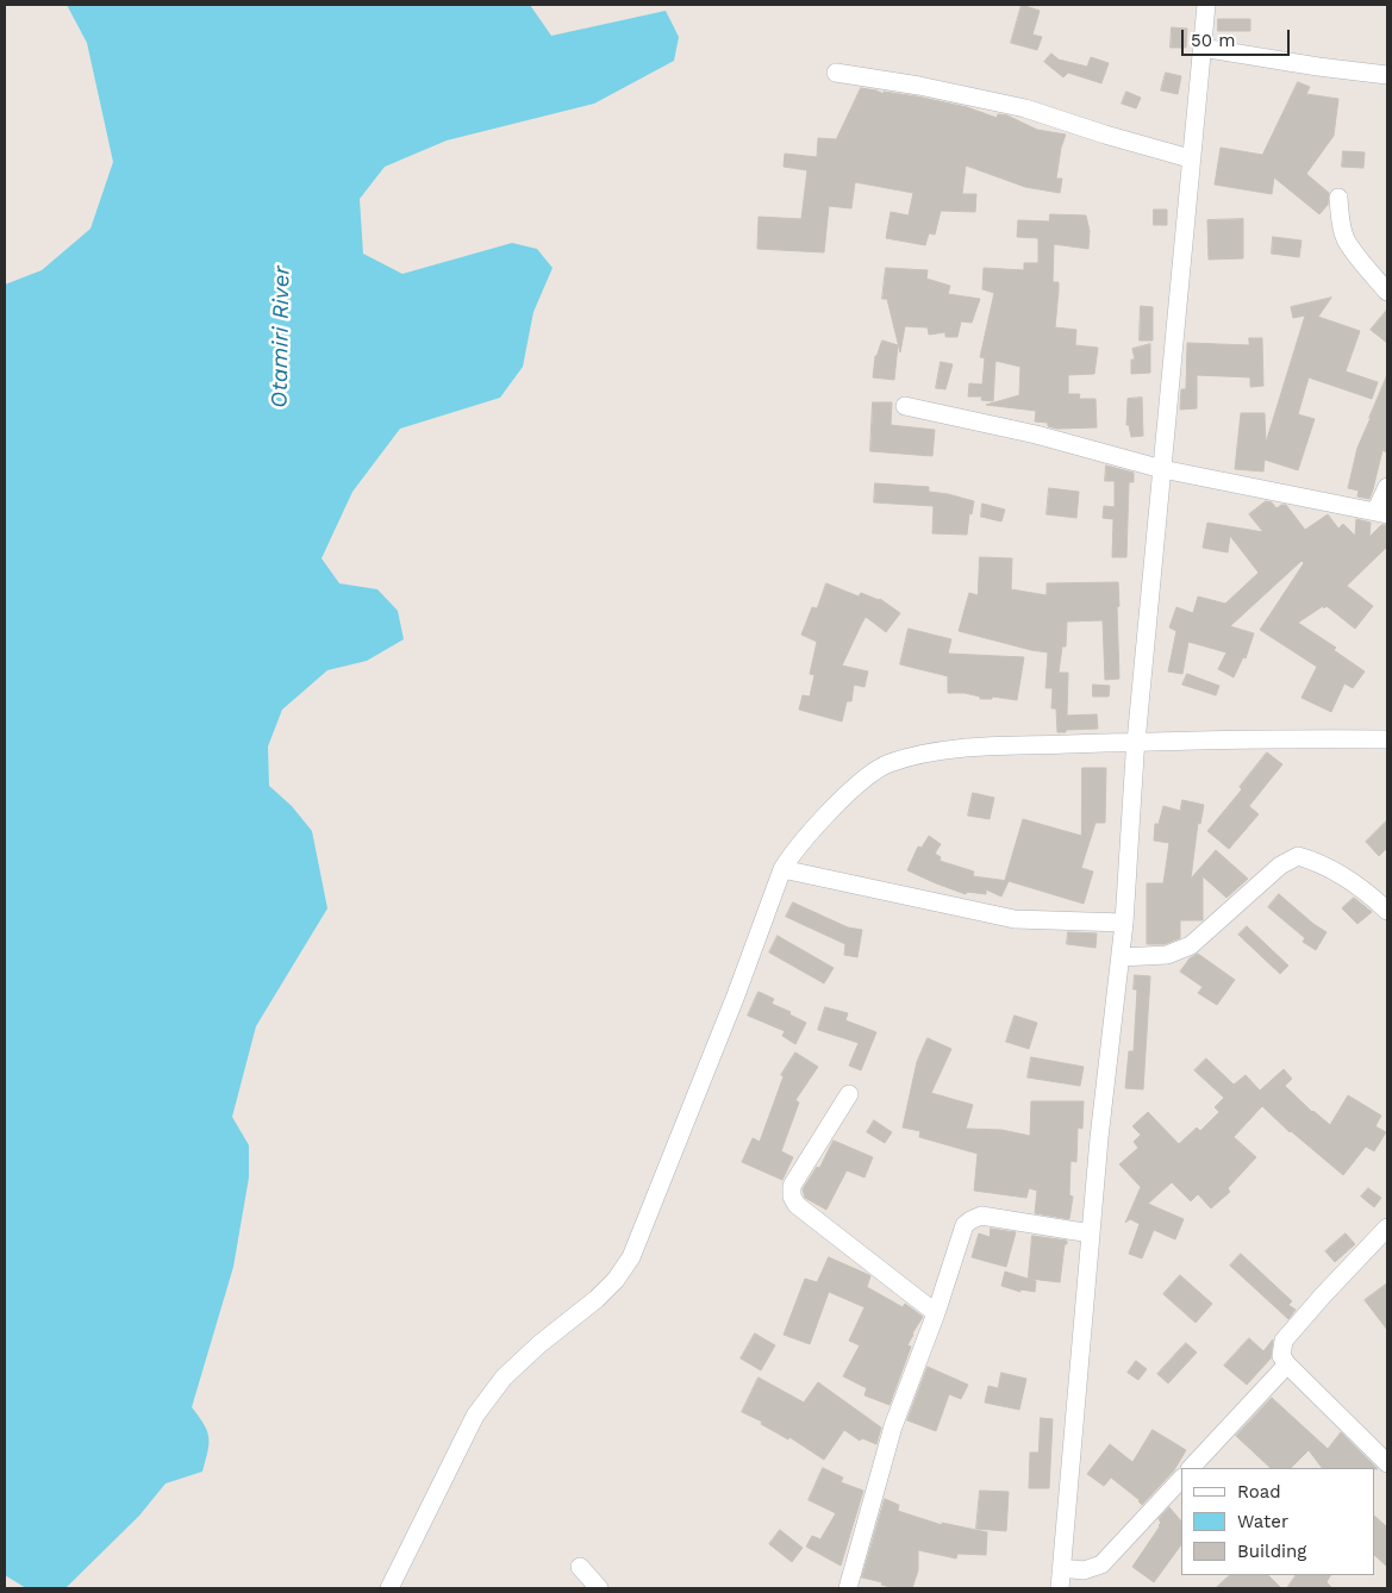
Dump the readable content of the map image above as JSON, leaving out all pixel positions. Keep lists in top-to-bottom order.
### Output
{
  "water": ["Otamiri River"],
  "legend": ["Road", "Water", "Building"],
  "scale_bar": "50 m"
}
